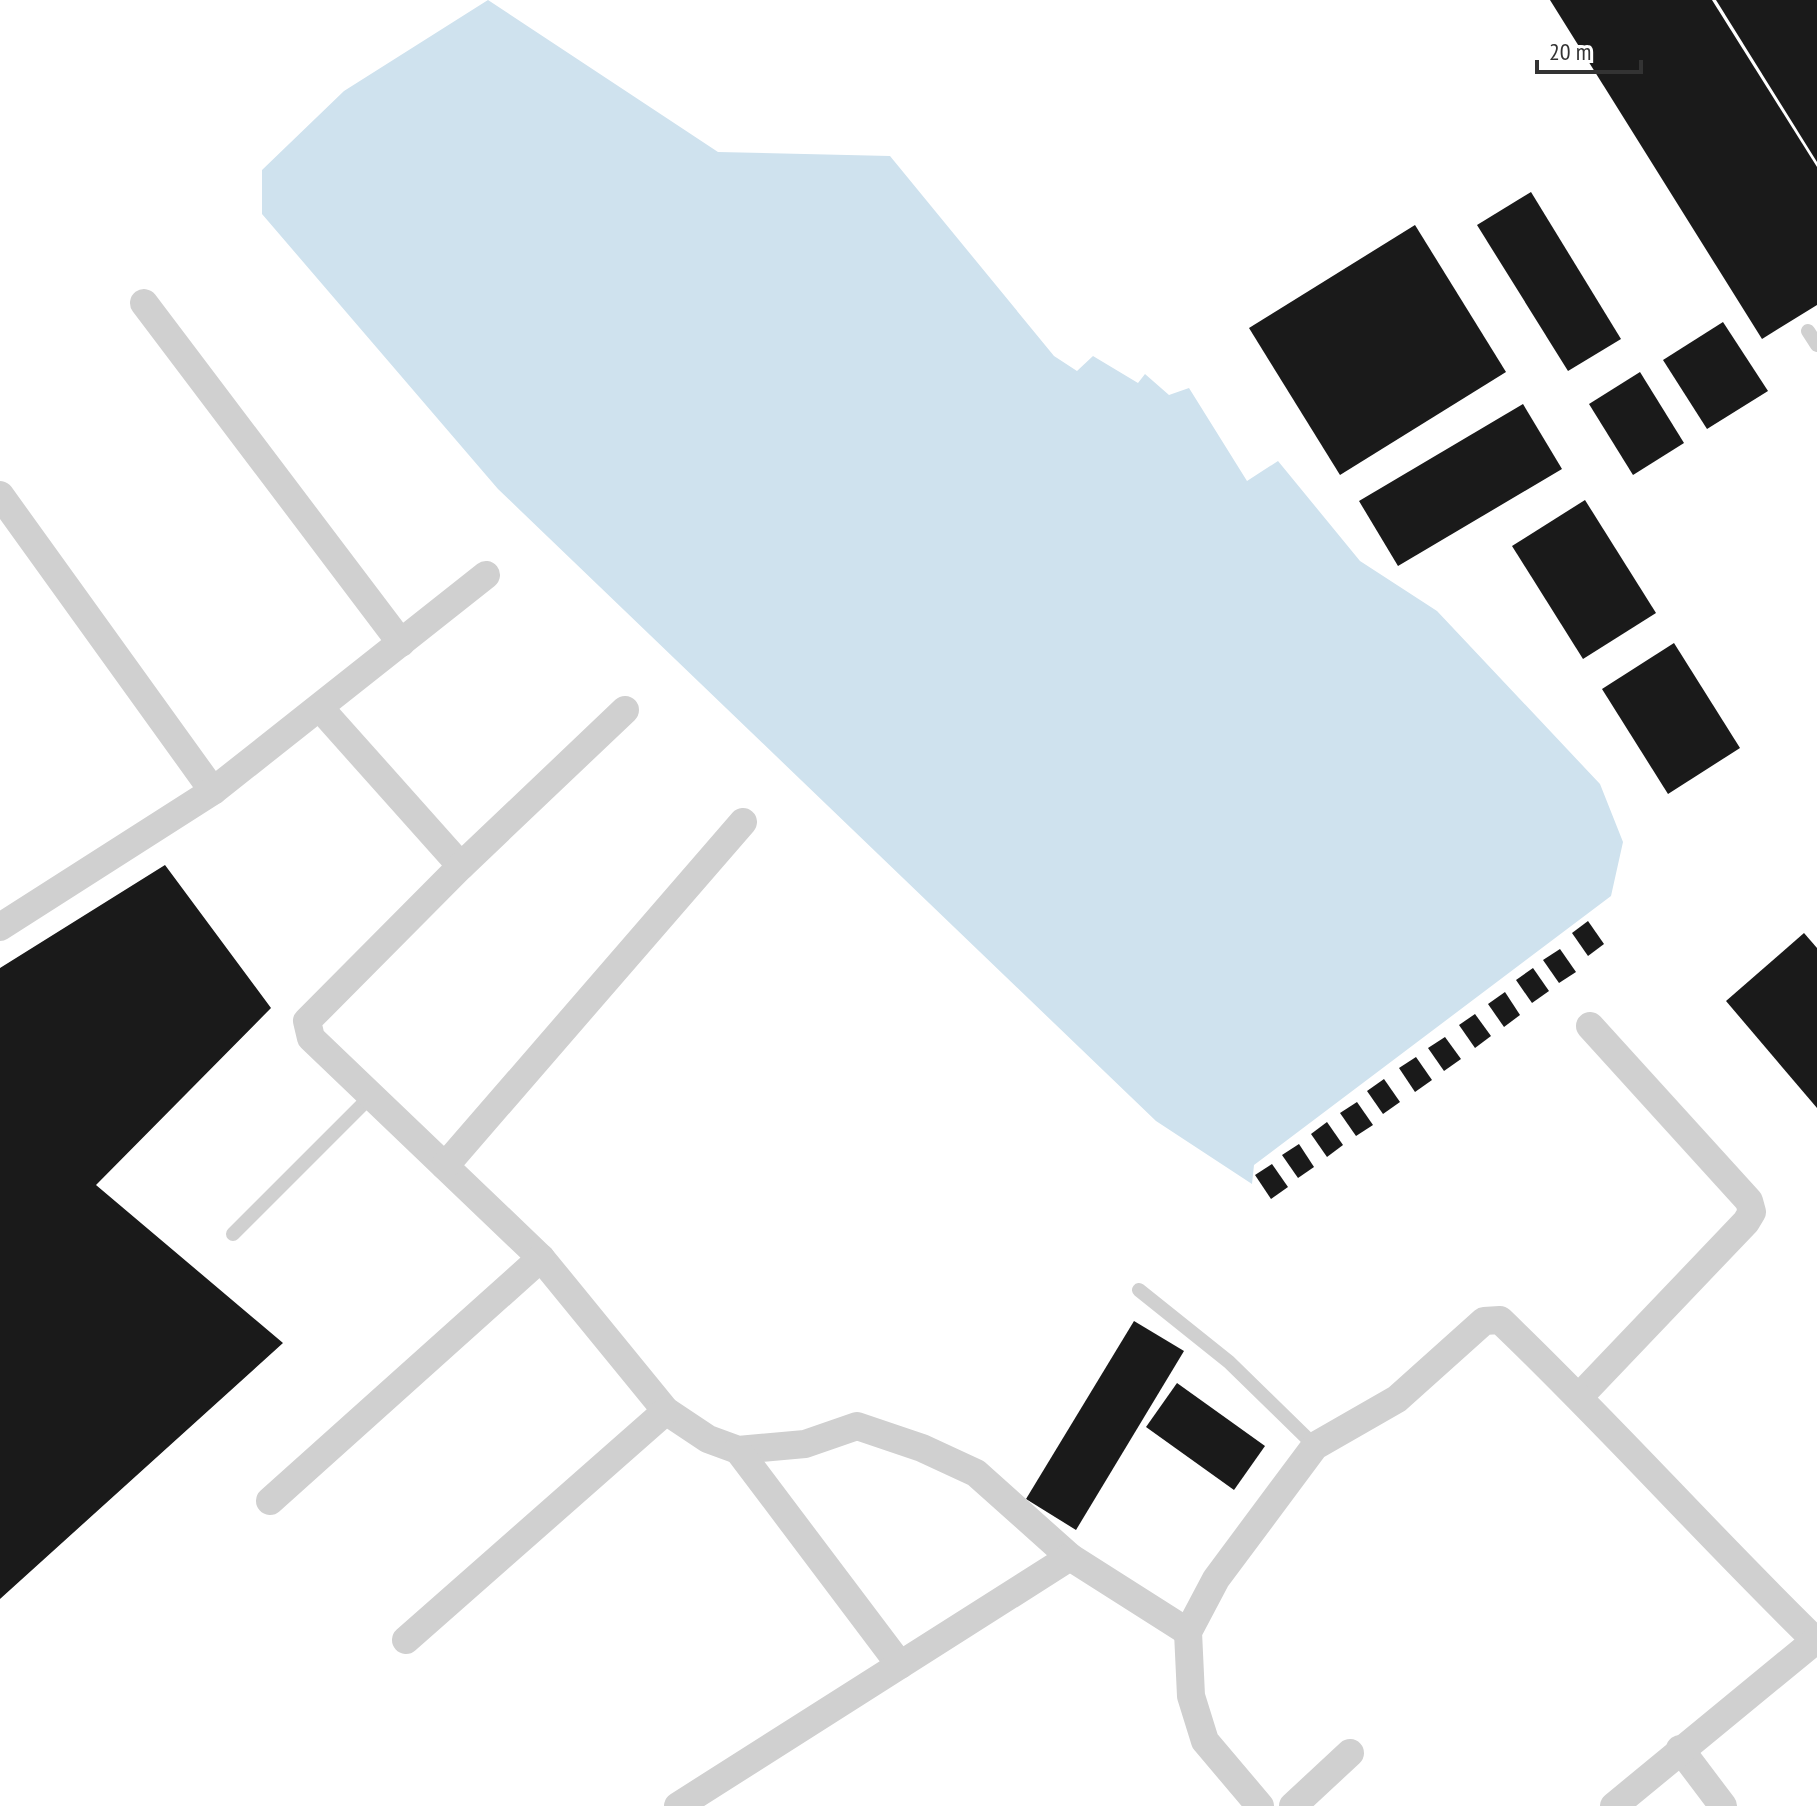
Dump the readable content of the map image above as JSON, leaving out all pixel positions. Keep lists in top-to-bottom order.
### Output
{
  "scale_bar": "20 m"
}
